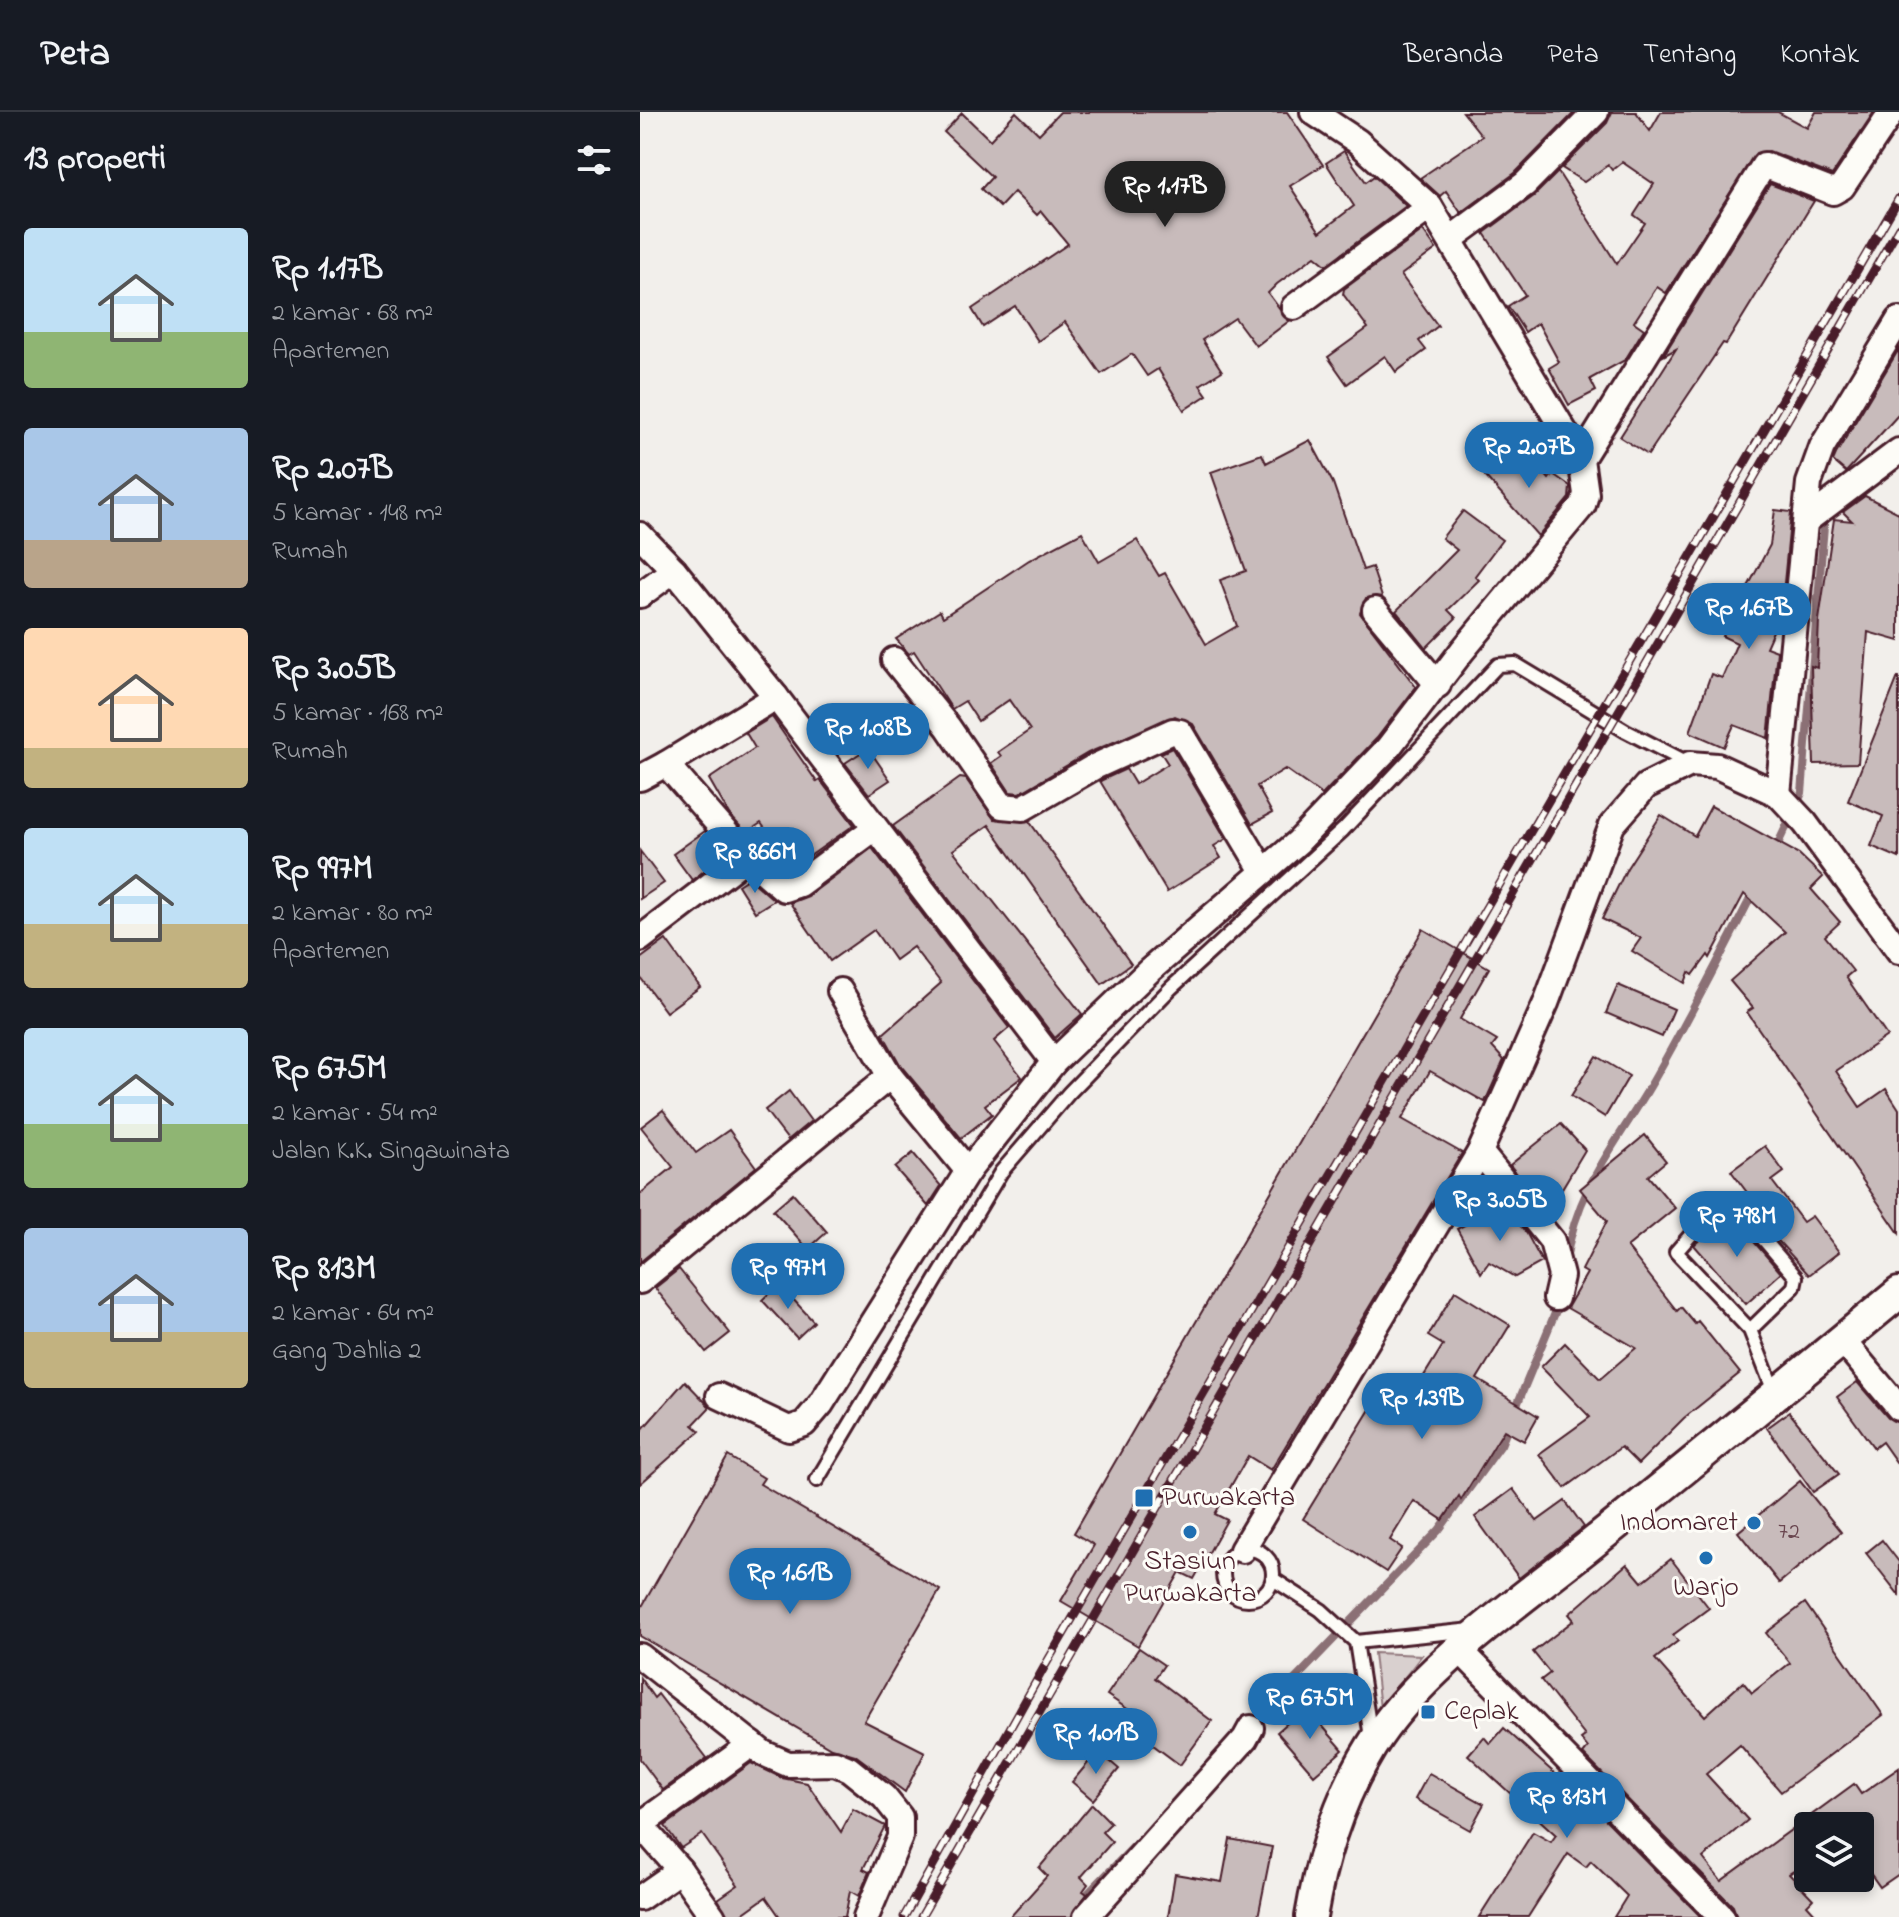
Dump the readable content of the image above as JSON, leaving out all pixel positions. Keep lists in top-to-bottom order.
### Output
{
  "places": {
    "transit": ["Purwakarta", "Ceplak"],
    "other": ["Indomaret", "Stasiun Purwakarta", "Warjo"]
  },
  "house_numbers": ["72"],
  "page": {
    "header": "Peta",
    "nav": [
      "Beranda",
      "Peta",
      "Tentang",
      "Kontak"
    ],
    "heading": "13 properti",
    "price": [
      "Rp 1.17B",
      "Rp 2.07B",
      "Rp 1.67B",
      "Rp 1.08B",
      "Rp 866M",
      "Rp 3.05B",
      "Rp 798M",
      "Rp 997M",
      "Rp 1.39B",
      "Rp 1.61B",
      "Rp 675M",
      "Rp 1.01B",
      "Rp 813M"
    ],
    "list": [
      {
        "name": "Rp 1.17B",
        "note": "2 kamar · 68 m² · Apartemen"
      },
      {
        "name": "Rp 2.07B",
        "note": "5 kamar · 148 m² · Rumah"
      },
      {
        "name": "Rp 3.05B",
        "note": "5 kamar · 168 m² · Rumah"
      },
      {
        "name": "Rp 997M",
        "note": "2 kamar · 80 m² · Apartemen"
      },
      {
        "name": "Rp 675M",
        "note": "2 kamar · 54 m² · Jalan K.K. Singawinata"
      },
      {
        "name": "Rp 813M",
        "note": "2 kamar · 64 m² · Gang Dahlia 2"
      }
    ]
  }
}
